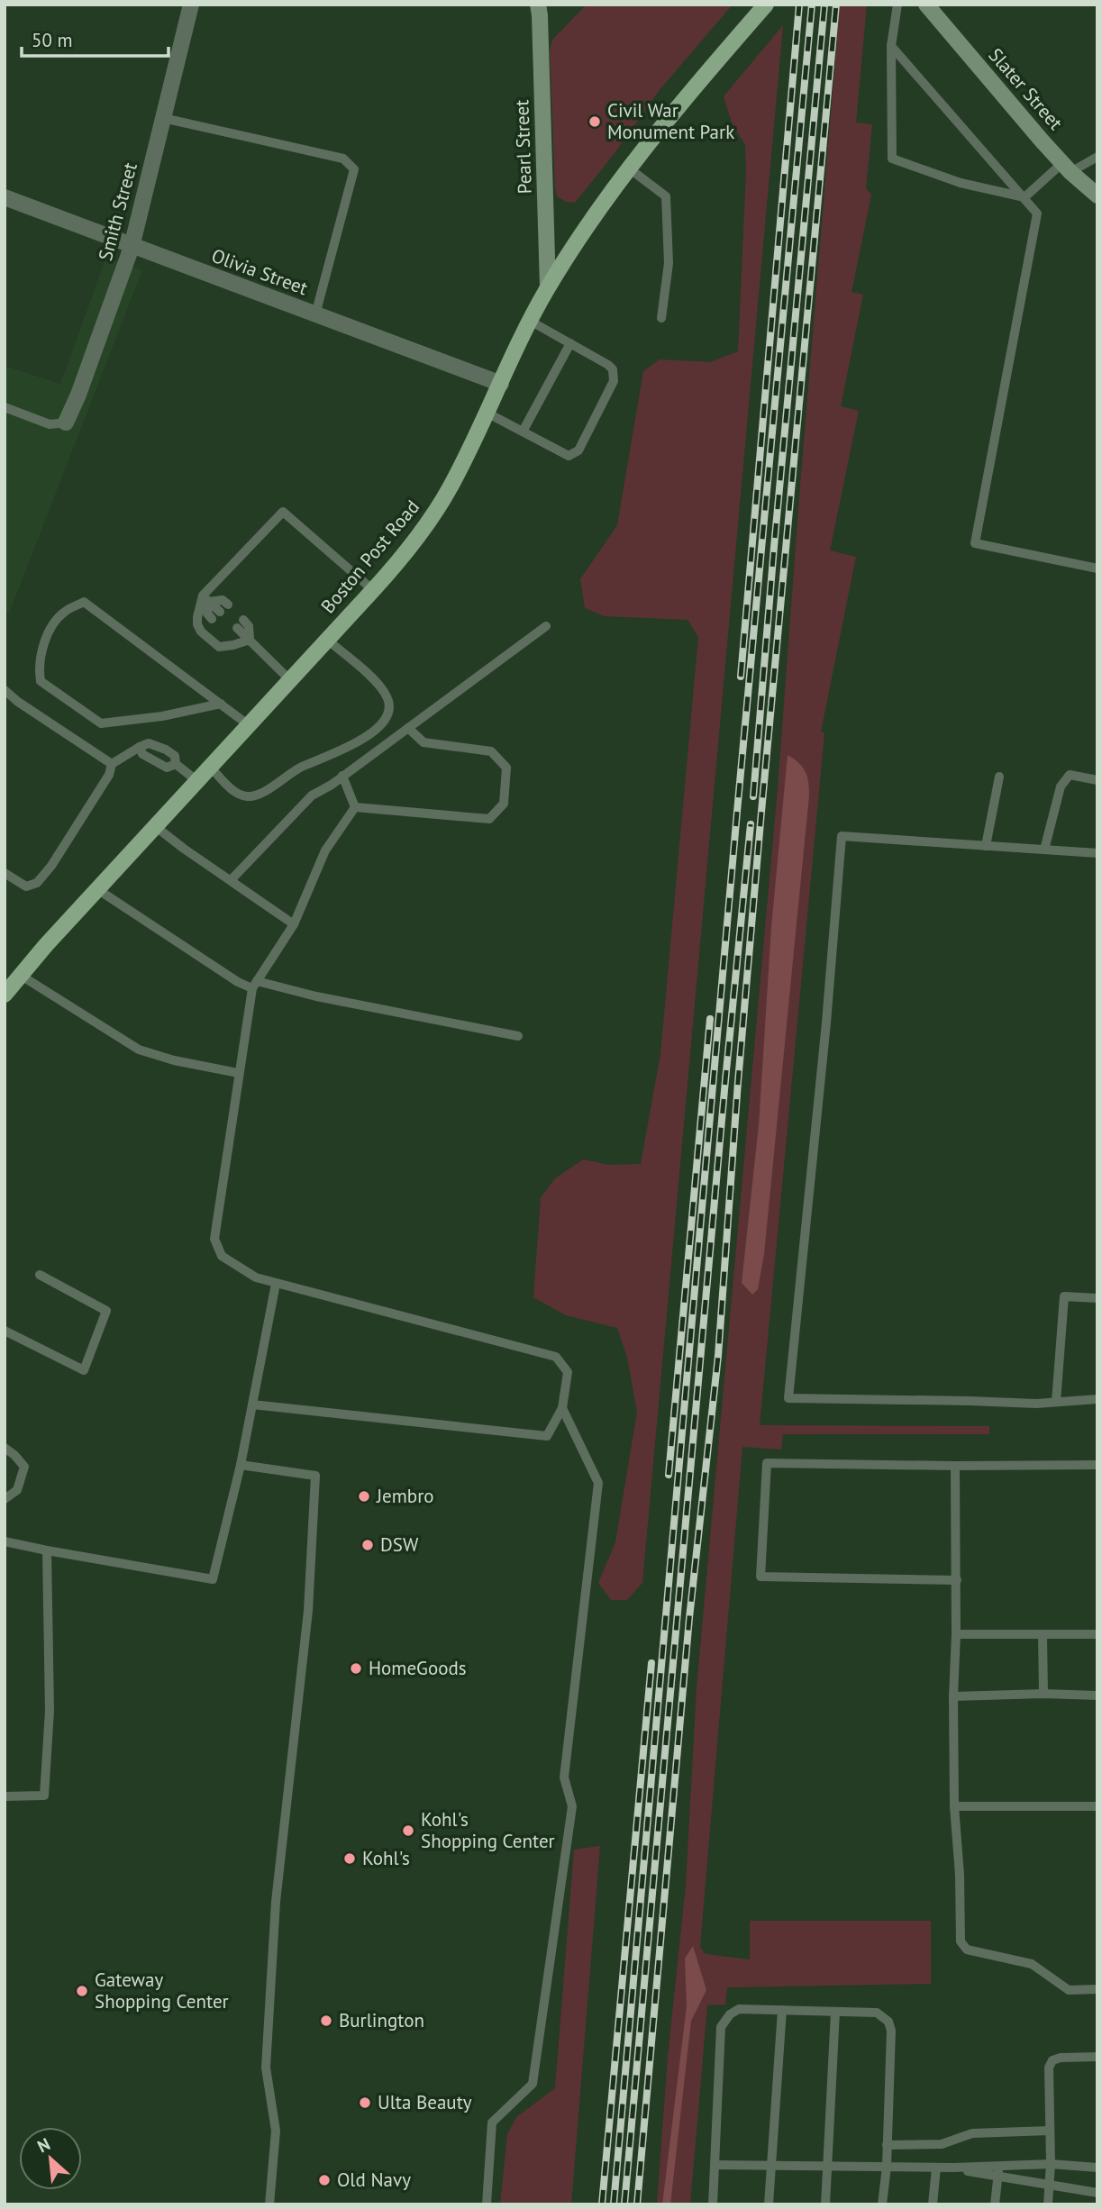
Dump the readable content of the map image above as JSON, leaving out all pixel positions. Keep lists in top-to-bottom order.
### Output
{
  "streets": {
    "main road": ["Boston Post Road"],
    "street": [
      "Slater Street",
      "Pearl Street",
      "Smith Street",
      "Olivia Street"
    ]
  },
  "crossings": [
    ["Pearl Street", "Boston Post Road"],
    ["Smith Street", "Olivia Street"],
    ["Olivia Street", "Boston Post Road"]
  ],
  "places": [
    "Civil War Monument Park",
    "Jembro",
    "DSW",
    "HomeGoods",
    "Kohl's Shopping Center",
    "Kohl's",
    "Gateway Shopping Center",
    "Burlington",
    "Ulta Beauty",
    "Old Navy"
  ],
  "scale_bar": "50 m",
  "north": "top left"
}
